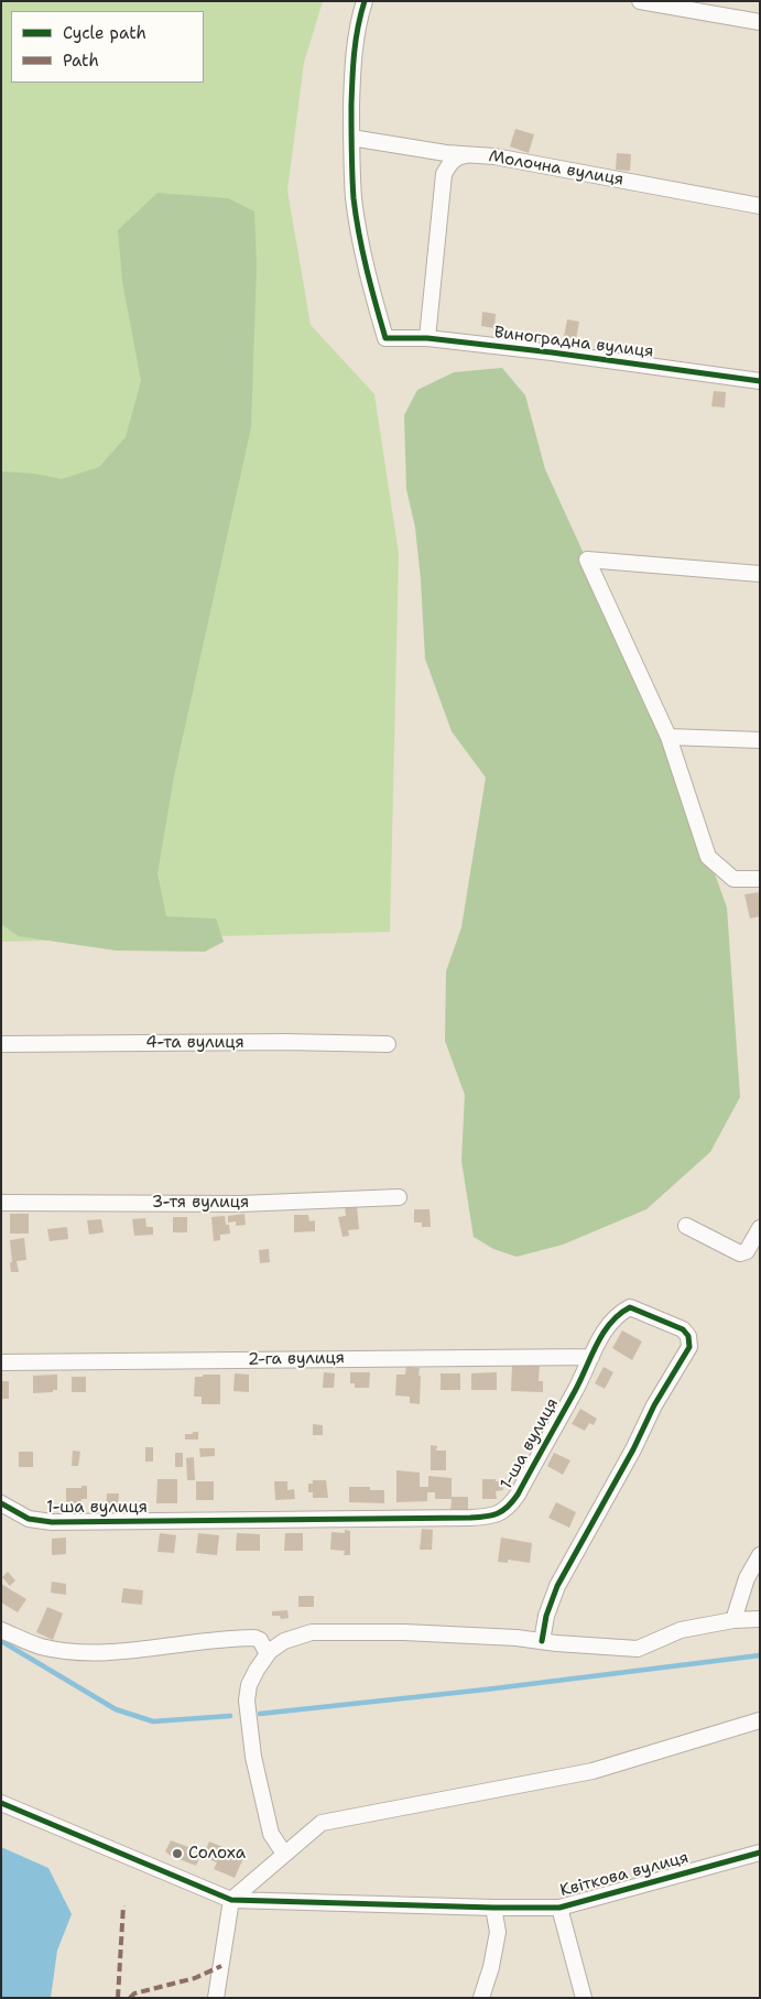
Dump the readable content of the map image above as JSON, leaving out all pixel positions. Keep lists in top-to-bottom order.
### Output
{
  "streets": {
    "street": [
      "Молочна вулиця",
      "Виноградна вулиця",
      "4-та вулиця",
      "3-тя вулиця",
      "2-га вулиця",
      "1-ша вулиця",
      "Квіткова вулиця"
    ]
  },
  "crossings": [
    ["Молочна вулиця", "Виноградна вулиця"],
    ["2-га вулиця", "1-ша вулиця"]
  ],
  "places": ["Солоха"],
  "legend": ["Cycle path", "Path"]
}
